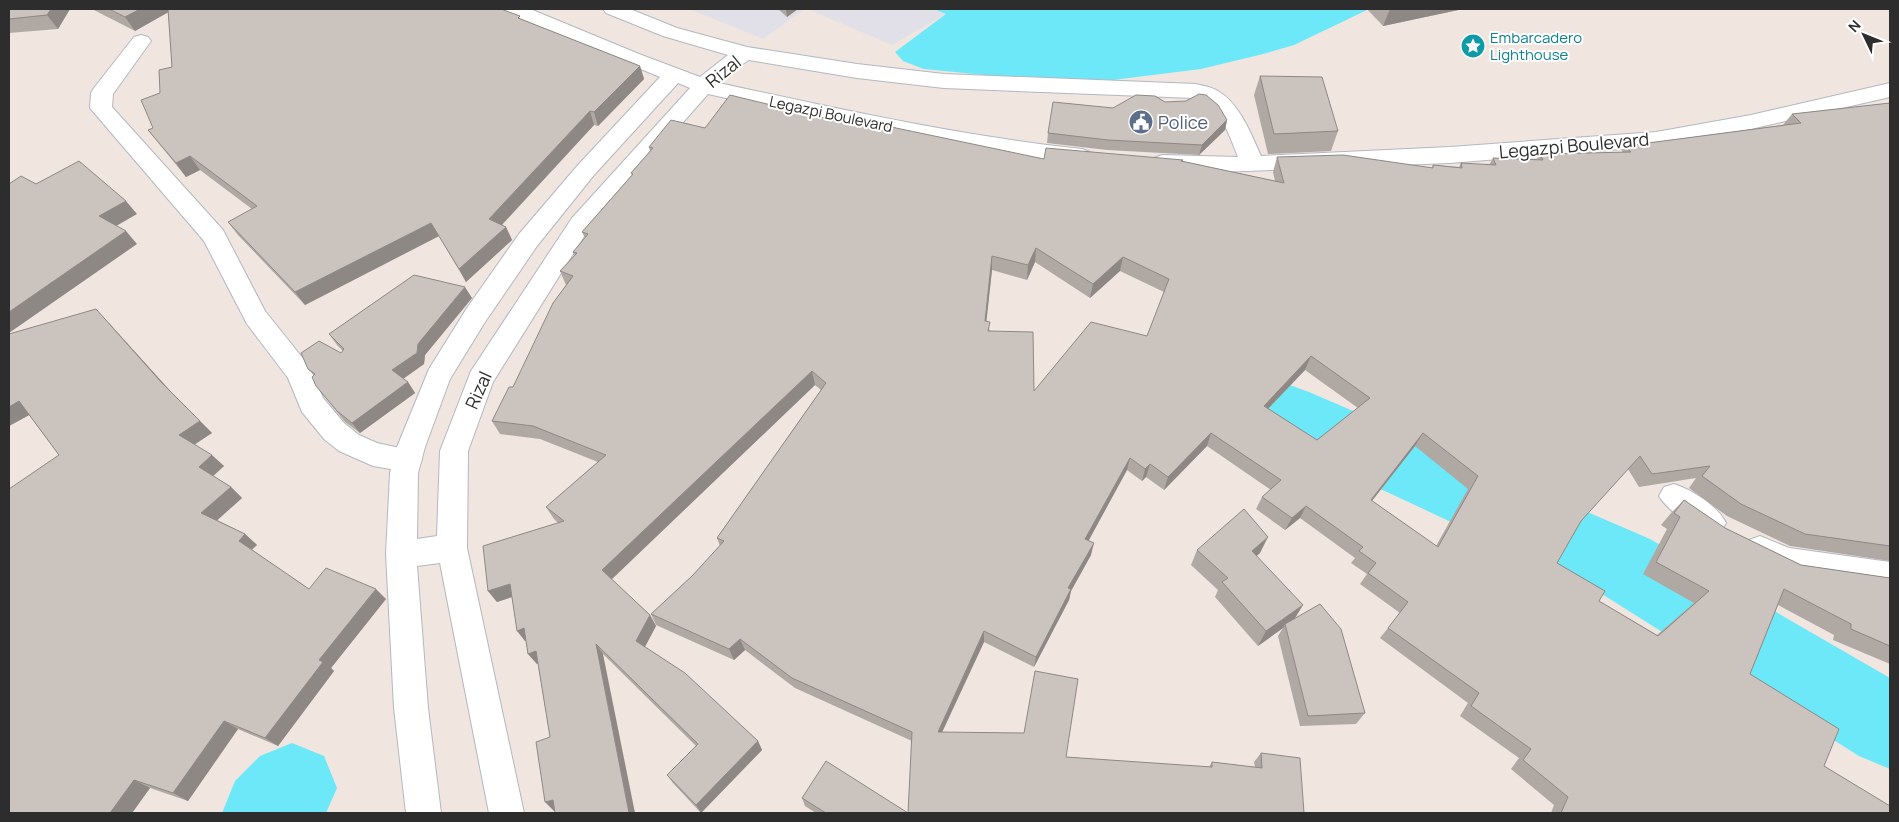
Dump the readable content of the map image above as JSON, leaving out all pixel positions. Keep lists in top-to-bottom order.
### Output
{
  "streets": {
    "street": ["Rizal", "Legazpi Boulevard"]
  },
  "crossings": [
    ["Rizal", "Legazpi Boulevard"]
  ],
  "places": {
    "place": ["Embarcadero Lighthouse"],
    "public building": ["Police"]
  },
  "north": "top left"
}
